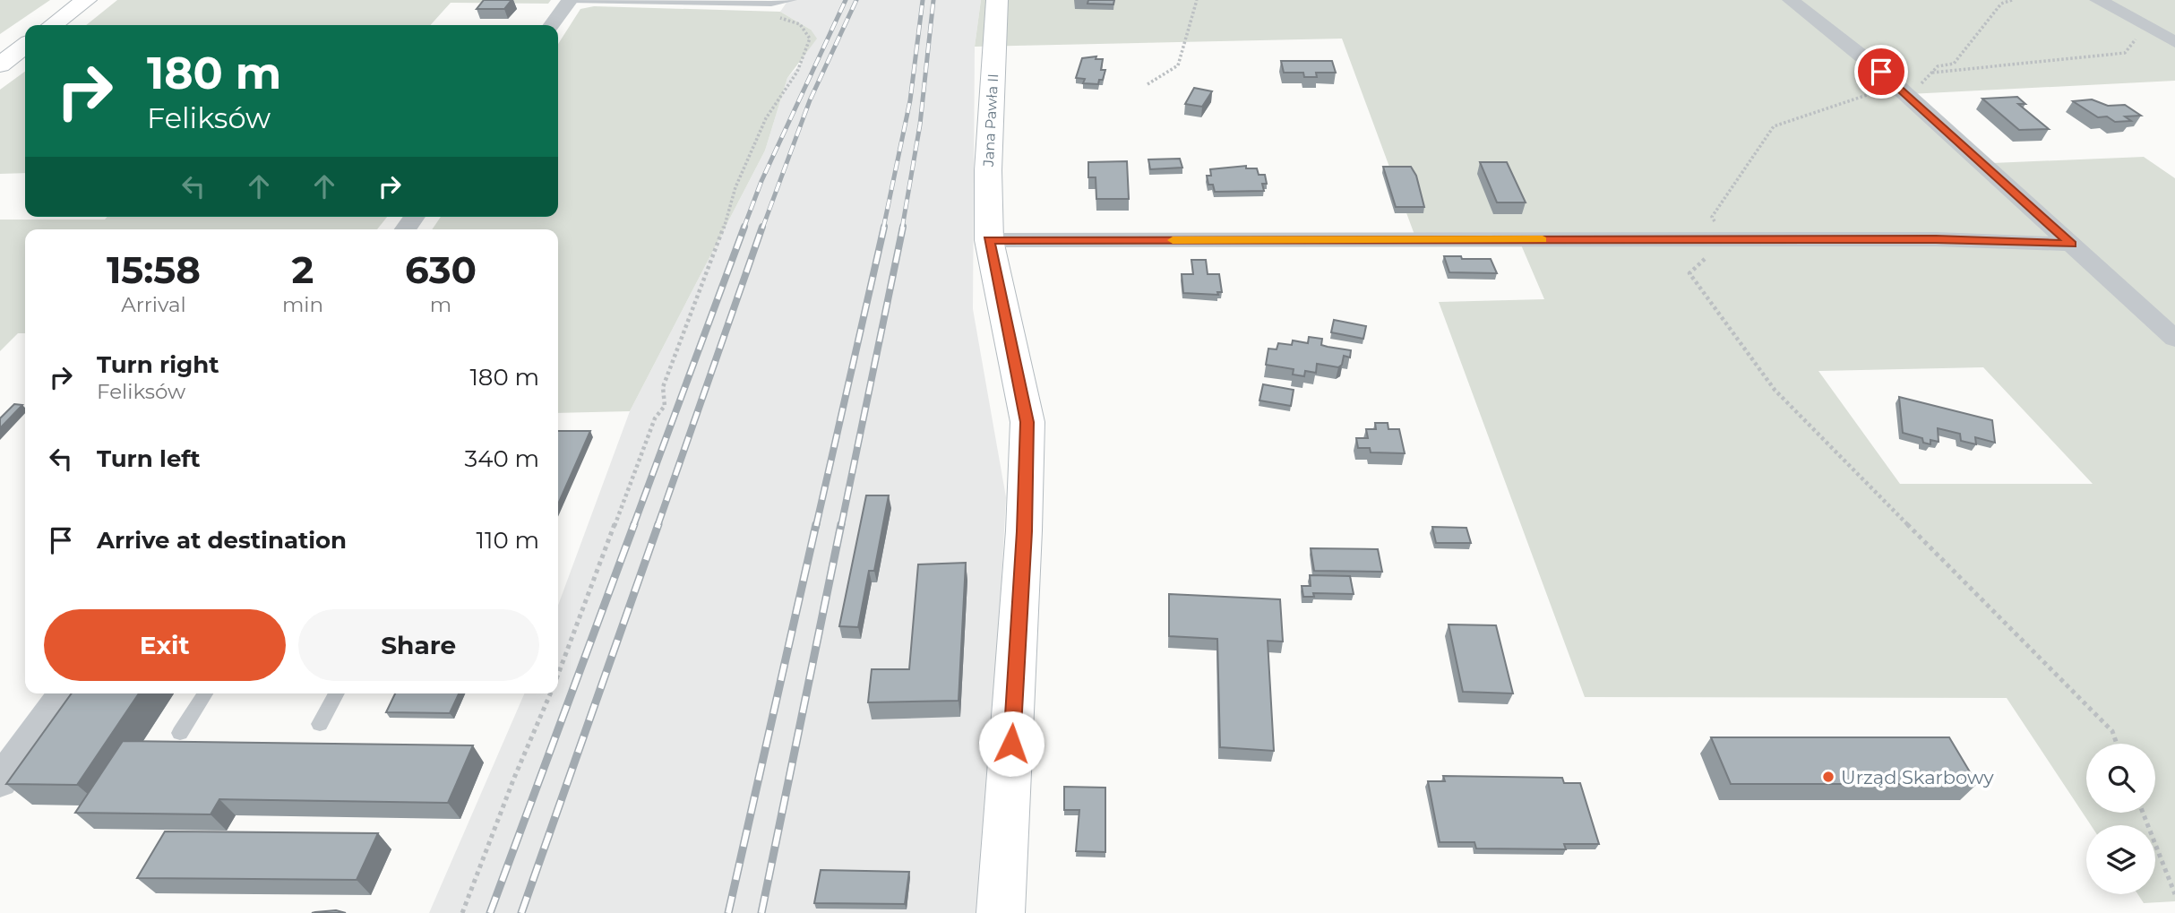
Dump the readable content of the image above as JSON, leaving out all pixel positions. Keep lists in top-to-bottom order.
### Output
{
  "streets": {
    "main road": ["Jana Pawła II"]
  },
  "places": ["Urząd Skarbowy"],
  "page": {
    "turn": ["180 m", "Feliksów"],
    "eta": [
      "15:58",
      "Arrival",
      "2",
      "min",
      "630",
      "m"
    ],
    "list": [
      {
        "name": "Turn right",
        "note": "Feliksów",
        "value": "180 m"
      },
      {
        "name": "Turn left",
        "value": "340 m"
      },
      {
        "name": "Arrive at destination",
        "value": "110 m"
      }
    ],
    "buttons": ["Exit", "Share"]
  }
}
